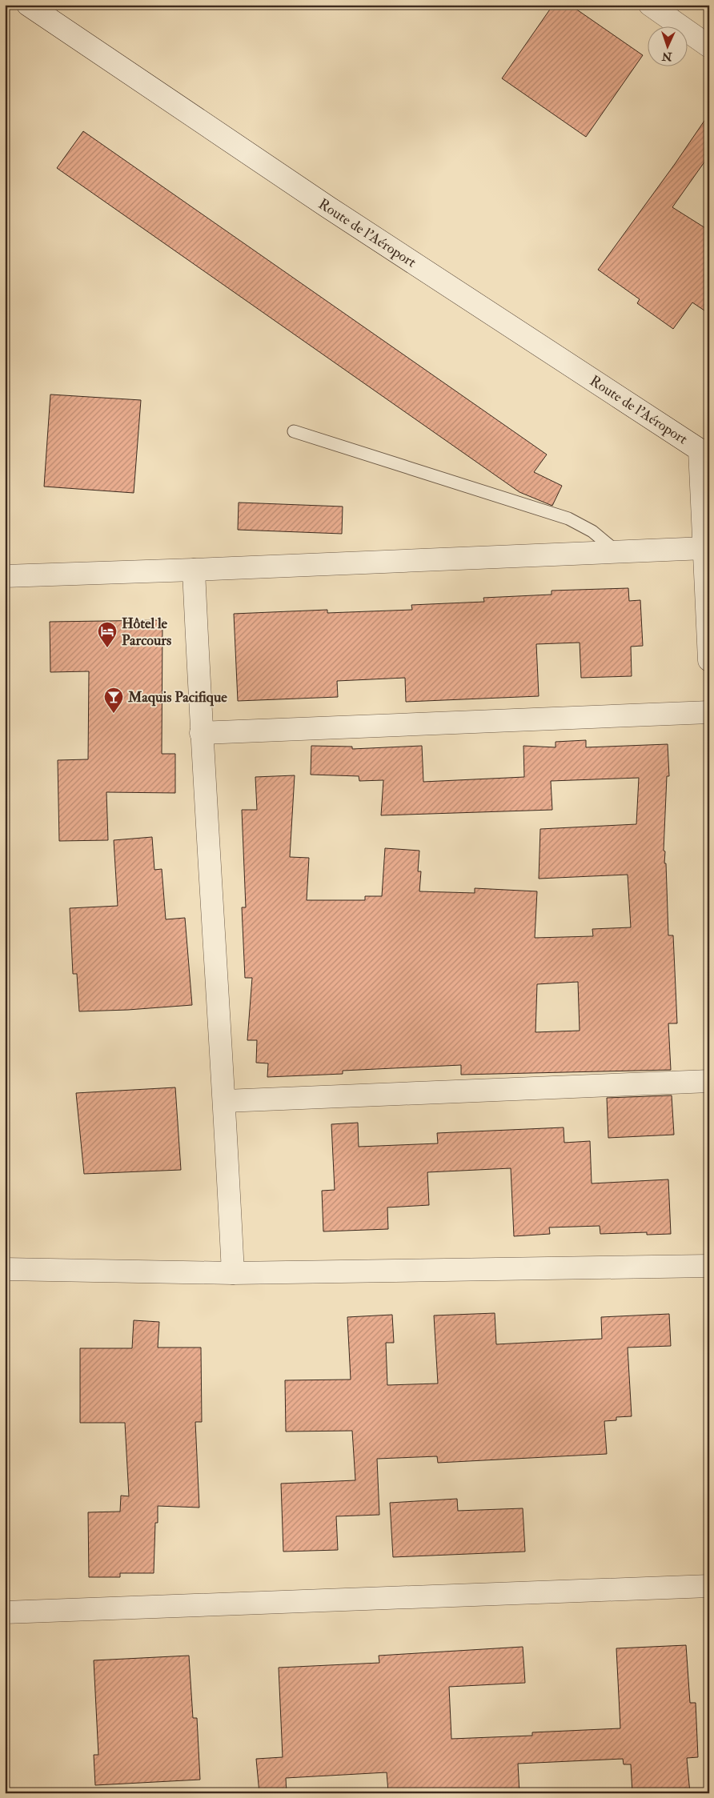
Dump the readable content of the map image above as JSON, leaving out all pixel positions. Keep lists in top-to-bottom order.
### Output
{
  "streets": {
    "street": ["Route de l'Aéroport"]
  },
  "places": {
    "hotel": ["Hôtel le Parcours"],
    "bar": ["Maquis Pacifique"]
  },
  "north": "bottom"
}
